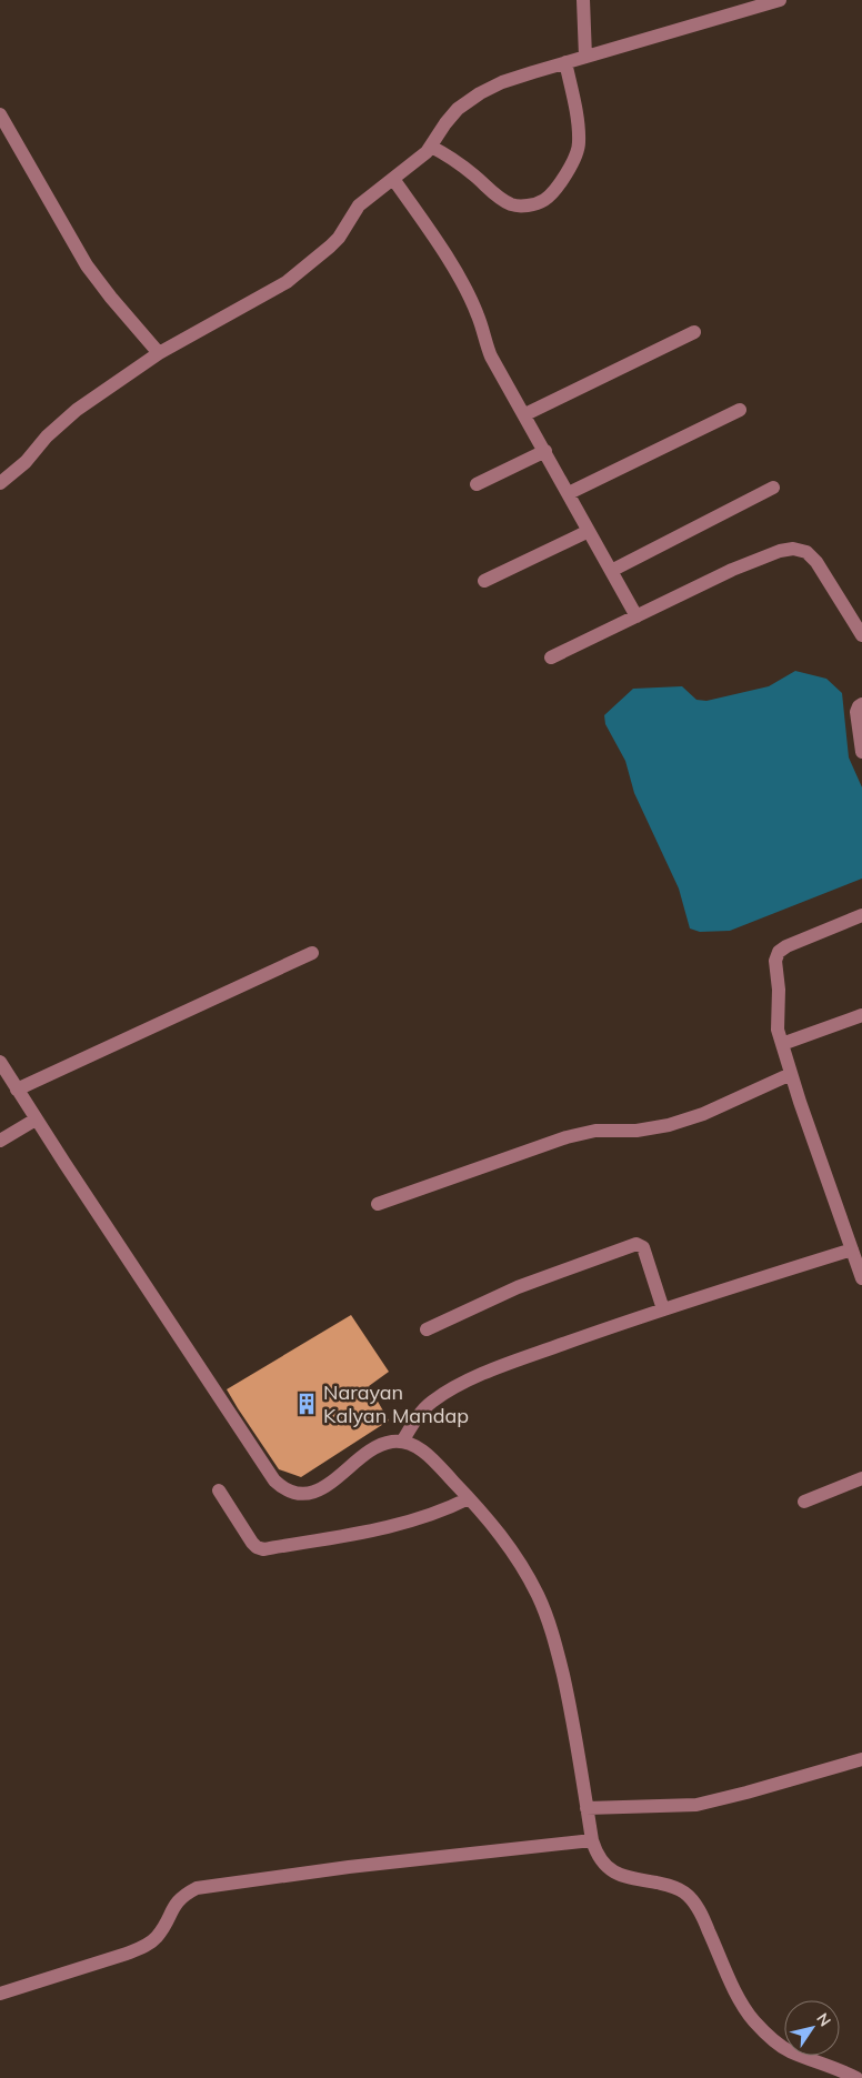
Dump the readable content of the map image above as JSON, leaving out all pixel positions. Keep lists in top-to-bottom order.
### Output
{
  "places": {
    "building": ["Narayan Kalyan Mandap"]
  },
  "north": "top right"
}
